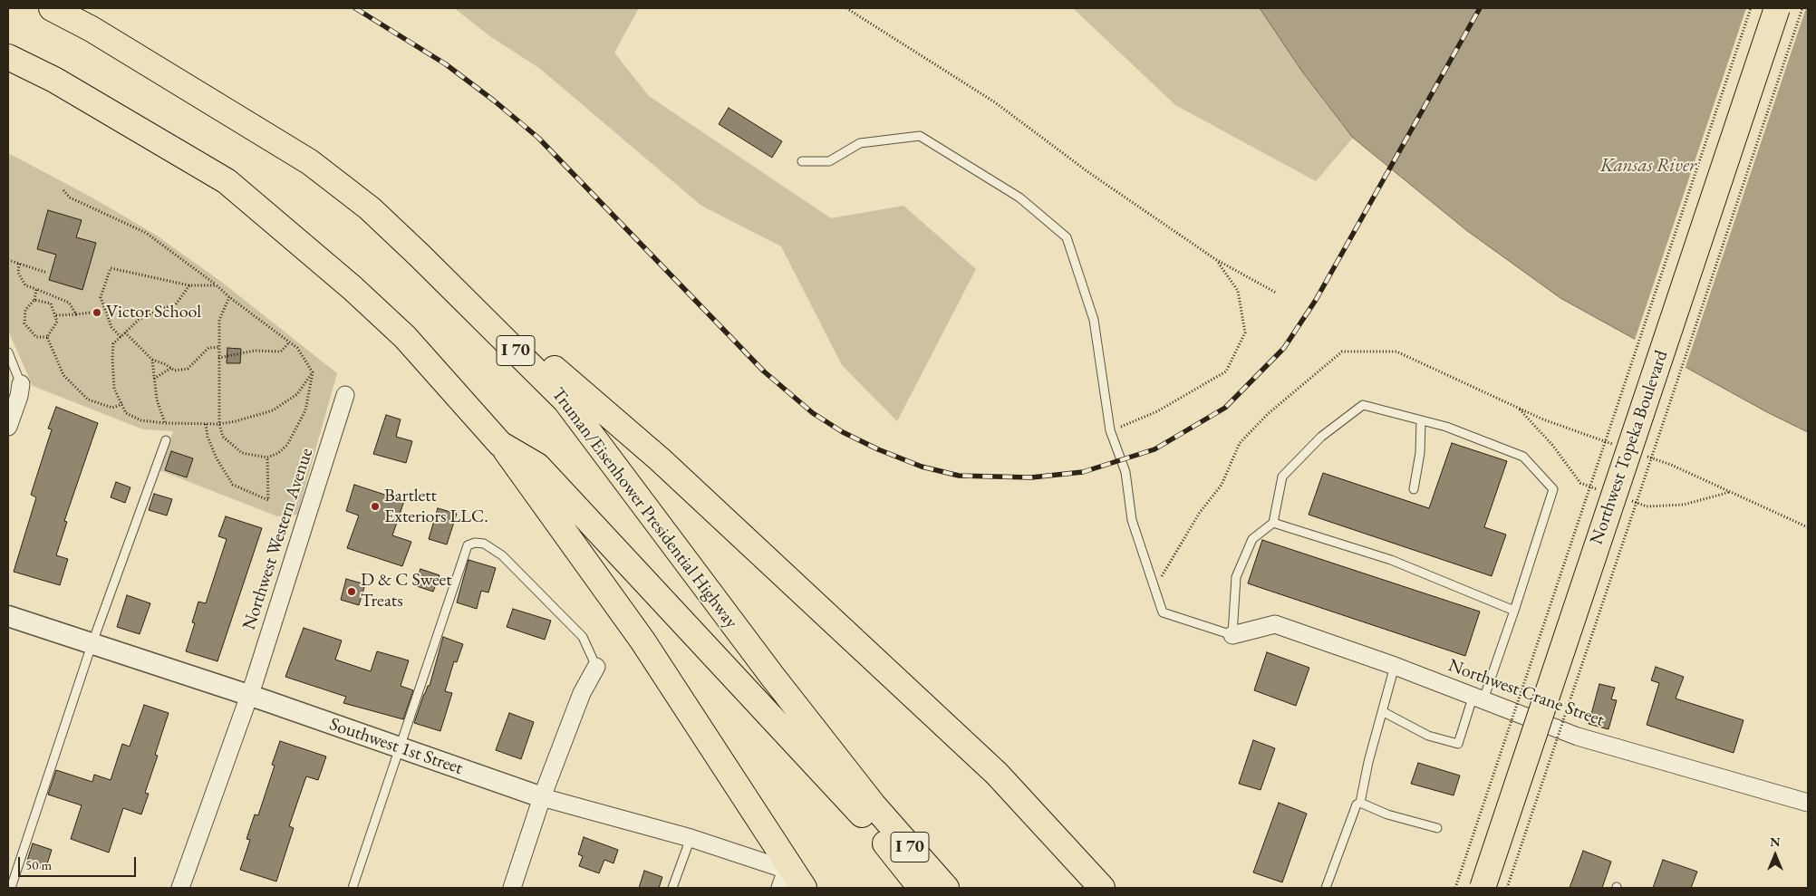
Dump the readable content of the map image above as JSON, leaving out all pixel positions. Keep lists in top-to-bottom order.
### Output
{
  "streets": {
    "main road": ["I 70", "Northwest Topeka Boulevard", "Truman/Eisenhower Presidential Highway"],
    "street": ["Northwest Western Avenue", "Northwest Crane Street", "Southwest 1st Street"]
  },
  "crossings": [
    ["Northwest Western Avenue", "Southwest 1st Street"]
  ],
  "water": ["Kansas River"],
  "places": ["Victor School", "Bartlett Exteriors LLC.", "D & C Sweet Treats"],
  "scale_bar": "50 m",
  "north": "top"
}
